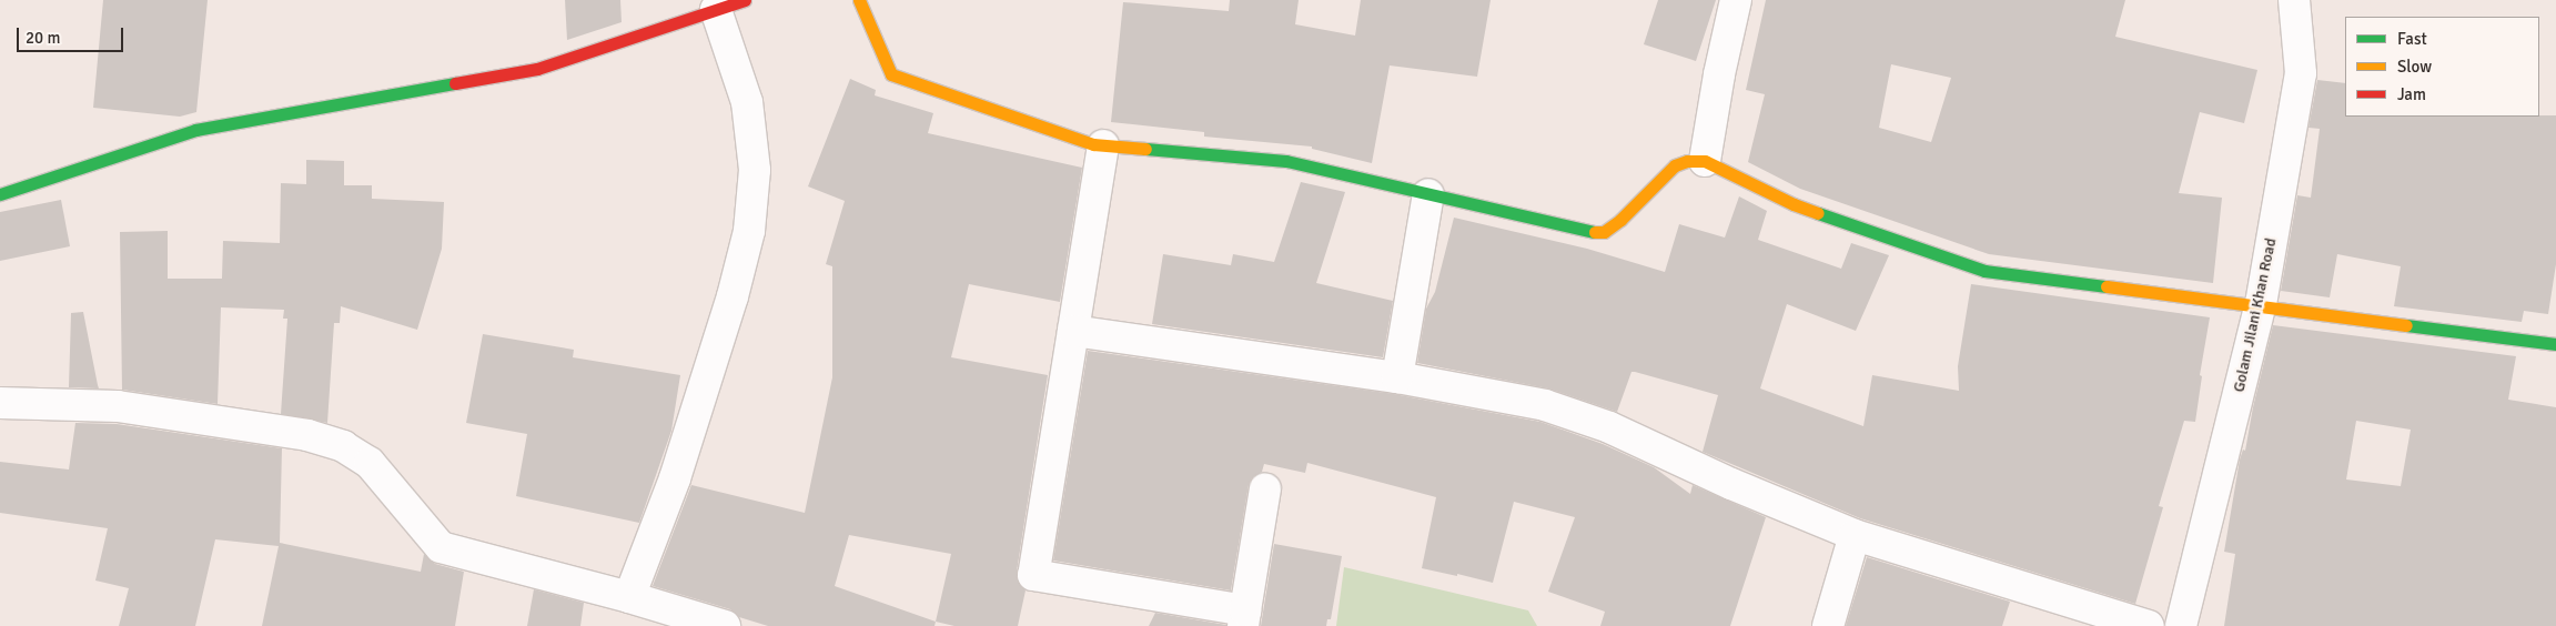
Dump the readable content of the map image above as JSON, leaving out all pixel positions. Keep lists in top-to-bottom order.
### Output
{
  "streets": {
    "street": ["Golam Jilani Khan Road"]
  },
  "legend": ["Fast", "Slow", "Jam"],
  "scale_bar": "20 m"
}
